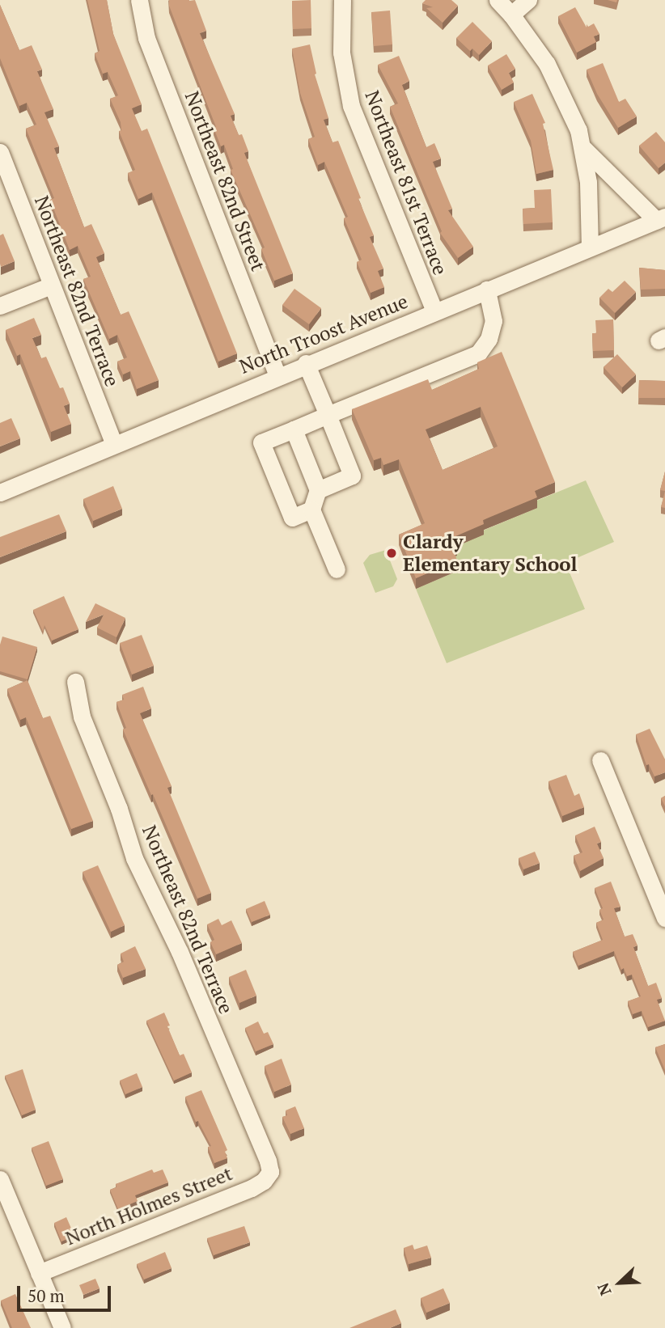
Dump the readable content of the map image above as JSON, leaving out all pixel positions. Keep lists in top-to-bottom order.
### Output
{
  "streets": {
    "street": [
      "Northeast 82nd Street",
      "Northeast 81st Terrace",
      "Northeast 82nd Terrace",
      "North Troost Avenue",
      "North Holmes Street"
    ]
  },
  "crossings": [
    ["Northeast 82nd Street", "North Troost Avenue"],
    ["Northeast 81st Terrace", "North Troost Avenue"],
    ["Northeast 82nd Terrace", "North Troost Avenue"],
    ["Northeast 82nd Terrace", "North Holmes Street"]
  ],
  "places": ["Clardy Elementary School"],
  "scale_bar": "50 m",
  "north": "bottom left"
}
